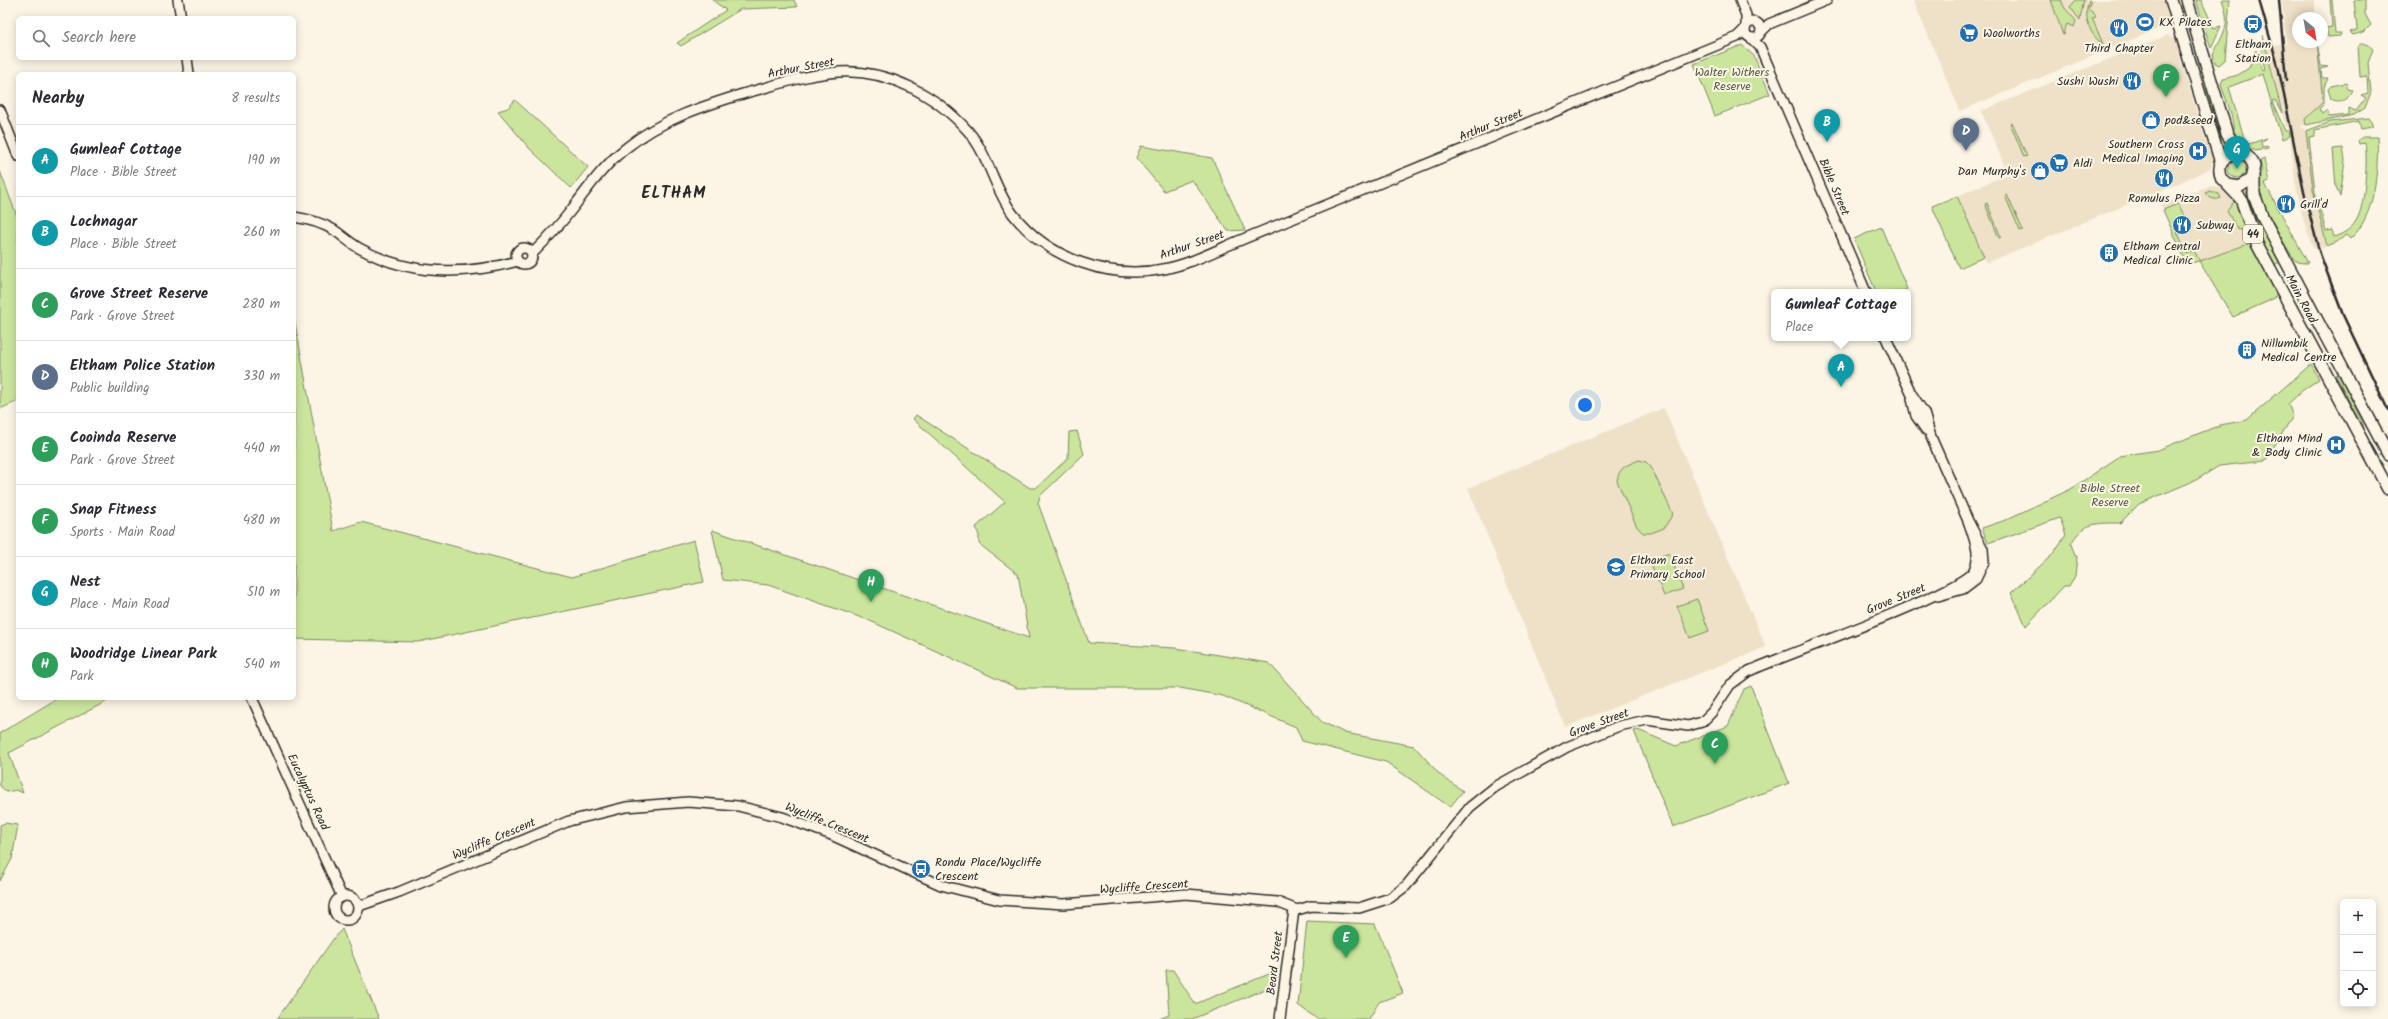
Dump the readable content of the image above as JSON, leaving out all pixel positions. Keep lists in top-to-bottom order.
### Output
{
  "streets": {
    "main road": ["44", "Main Road"],
    "street": [
      "Arthur Street",
      "Bible Street",
      "Grove Street",
      "Eucalyptus Road",
      "Wycliffe Crescent",
      "Beard Street"
    ]
  },
  "crossings": [
    ["Arthur Street", "Bible Street"],
    ["44", "Main Road"],
    ["Grove Street", "Wycliffe Crescent"],
    ["Grove Street", "Beard Street"],
    ["Eucalyptus Road", "Wycliffe Crescent"],
    ["Wycliffe Crescent", "Beard Street"]
  ],
  "districts": ["ELTHAM"],
  "parks": ["Walter Withers Reserve", "Bible Street Reserve"],
  "places": {
    "sports": ["KX Pilates"],
    "bus stop": ["Eltham Station", "Rondu Place/Wycliffe Crescent"],
    "restaurant": [
      "Third Chapter",
      "Sushi Wushi",
      "Romulus Pizza",
      "Grill'd",
      "Subway"
    ],
    "supermarket": ["Woolworths", "Aldi"],
    "shop": ["pod&seed", "Dan Murphy's"],
    "hospital": ["Southern Cross Medical Imaging", "Eltham Mind & Body Clinic"],
    "building": ["Eltham Central Medical Clinic", "Nillumbik Medical Centre"],
    "school or university": ["Eltham East Primary School"]
  },
  "north": "bottom right",
  "page": {
    "search": "Search here",
    "pins": [
      "F",
      "B",
      "D",
      "G",
      "A",
      "H",
      "C",
      "E"
    ],
    "heading": ["Nearby", "8 results"],
    "list": [
      {
        "mark": "A",
        "name": "Gumleaf Cottage",
        "note": "Place · Bible Street",
        "value": "190 m"
      },
      {
        "mark": "B",
        "name": "Lochnagar",
        "note": "Place · Bible Street",
        "value": "260 m"
      },
      {
        "mark": "C",
        "name": "Grove Street Reserve",
        "note": "Park · Grove Street",
        "value": "280 m"
      },
      {
        "mark": "D",
        "name": "Eltham Police Station",
        "note": "Public building",
        "value": "330 m"
      },
      {
        "mark": "E",
        "name": "Cooinda Reserve",
        "note": "Park · Grove Street",
        "value": "440 m"
      },
      {
        "mark": "F",
        "name": "Snap Fitness",
        "note": "Sports · Main Road",
        "value": "480 m"
      },
      {
        "mark": "G",
        "name": "Nest",
        "note": "Place · Main Road",
        "value": "510 m"
      },
      {
        "mark": "H",
        "name": "Woodridge Linear Park",
        "note": "Park",
        "value": "540 m"
      }
    ],
    "popup": ["Gumleaf Cottage", "Place"],
    "map_buttons": ["+", "−"]
  }
}
